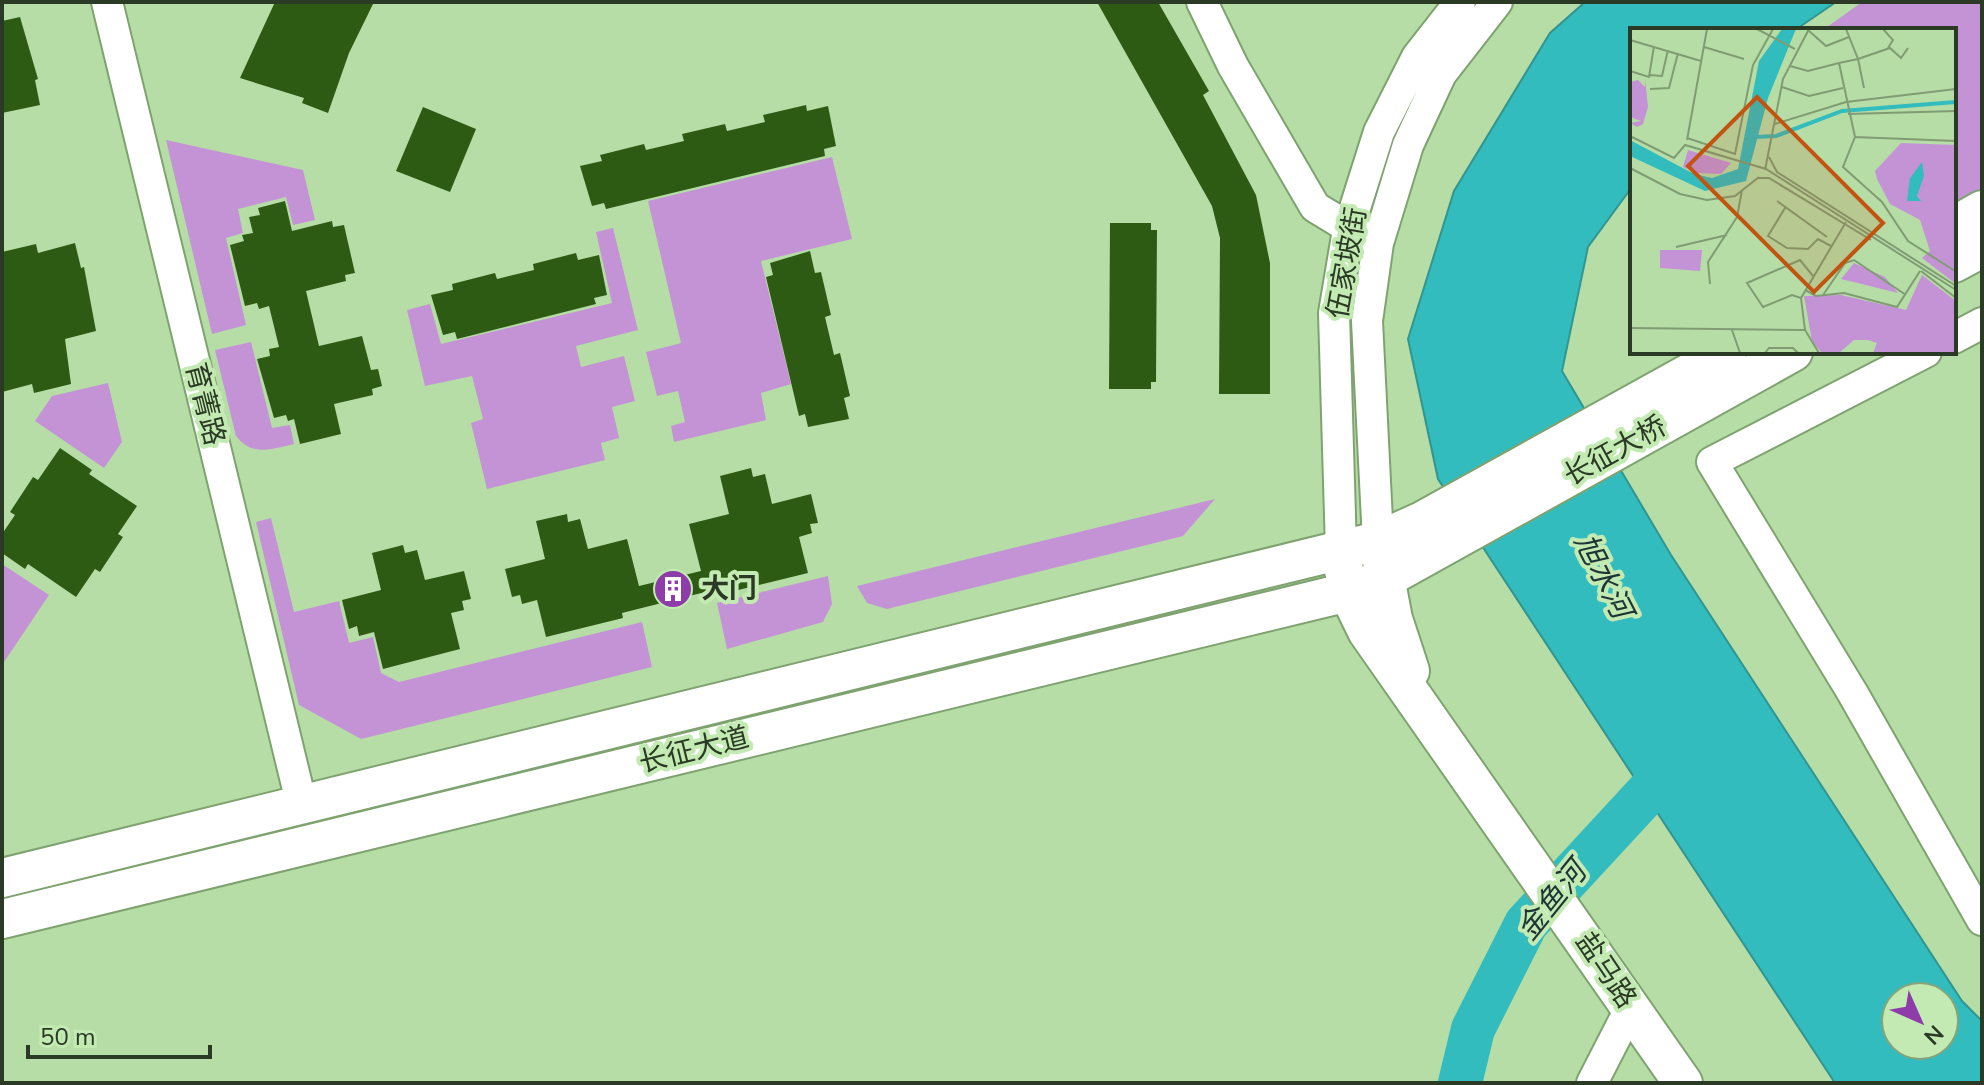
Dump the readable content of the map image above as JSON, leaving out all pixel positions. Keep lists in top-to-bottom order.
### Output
{
  "streets": {
    "main road": ["长征大桥", "长征大道", "盐马路"],
    "street": ["伍家坡街", "育菁路"]
  },
  "crossings": [
    ["伍家坡街", "长征大道"],
    ["伍家坡街", "盐马路"],
    ["育菁路", "长征大道"],
    ["长征大桥", "长征大道"],
    ["长征大道", "盐马路"]
  ],
  "water": ["旭水河", "金鱼河"],
  "places": {
    "building": ["大门"]
  },
  "scale_bar": "50 m",
  "north": "bottom right"
}
